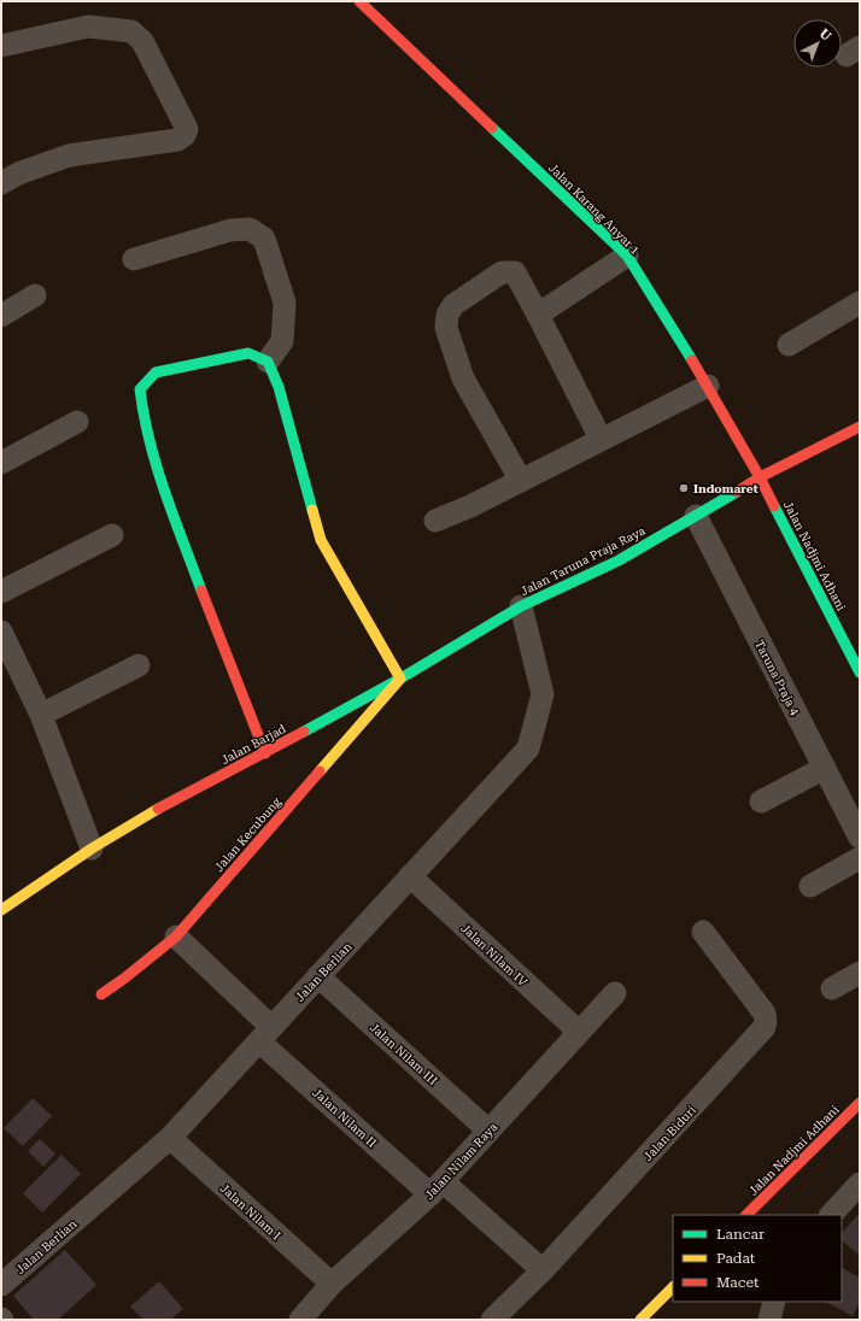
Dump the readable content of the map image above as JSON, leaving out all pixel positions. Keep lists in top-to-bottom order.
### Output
{
  "streets": {
    "main road": [
      "Jalan Karang Anyar 1",
      "Jalan Nadjmi Adhani",
      "Jalan Taruna Praja Raya",
      "Jalan Barjad",
      "Jalan Kecubung"
    ],
    "street": [
      "Taruna Praja 4",
      "Jalan Nilam IV",
      "Jalan Berlian",
      "Jalan Nilam III",
      "Jalan Nilam II",
      "Jalan Biduri",
      "Jalan Nilam Raya",
      "Jalan Nilam I"
    ]
  },
  "crossings": [
    ["Jalan Karang Anyar 1", "Jalan Nadjmi Adhani"],
    ["Jalan Karang Anyar 1", "Jalan Taruna Praja Raya"],
    ["Jalan Nadjmi Adhani", "Jalan Taruna Praja Raya"],
    ["Jalan Taruna Praja Raya", "Taruna Praja 4"],
    ["Jalan Taruna Praja Raya", "Jalan Barjad"],
    ["Jalan Taruna Praja Raya", "Jalan Berlian"],
    ["Jalan Barjad", "Jalan Kecubung"],
    ["Jalan Barjad", "Jalan Berlian"],
    ["Jalan Kecubung", "Jalan Nilam II"],
    ["Jalan Nilam IV", "Jalan Berlian"],
    ["Jalan Nilam IV", "Jalan Nilam Raya"],
    ["Jalan Berlian", "Jalan Nilam III"],
    ["Jalan Berlian", "Jalan Nilam II"],
    ["Jalan Berlian", "Jalan Nilam I"],
    ["Jalan Nilam III", "Jalan Nilam Raya"],
    ["Jalan Nilam II", "Jalan Biduri"],
    ["Jalan Nilam II", "Jalan Nilam Raya"],
    ["Jalan Nilam Raya", "Jalan Nilam I"]
  ],
  "places": ["Indomaret"],
  "legend": ["Lancar", "Padat", "Macet"],
  "north": "top right"
}
